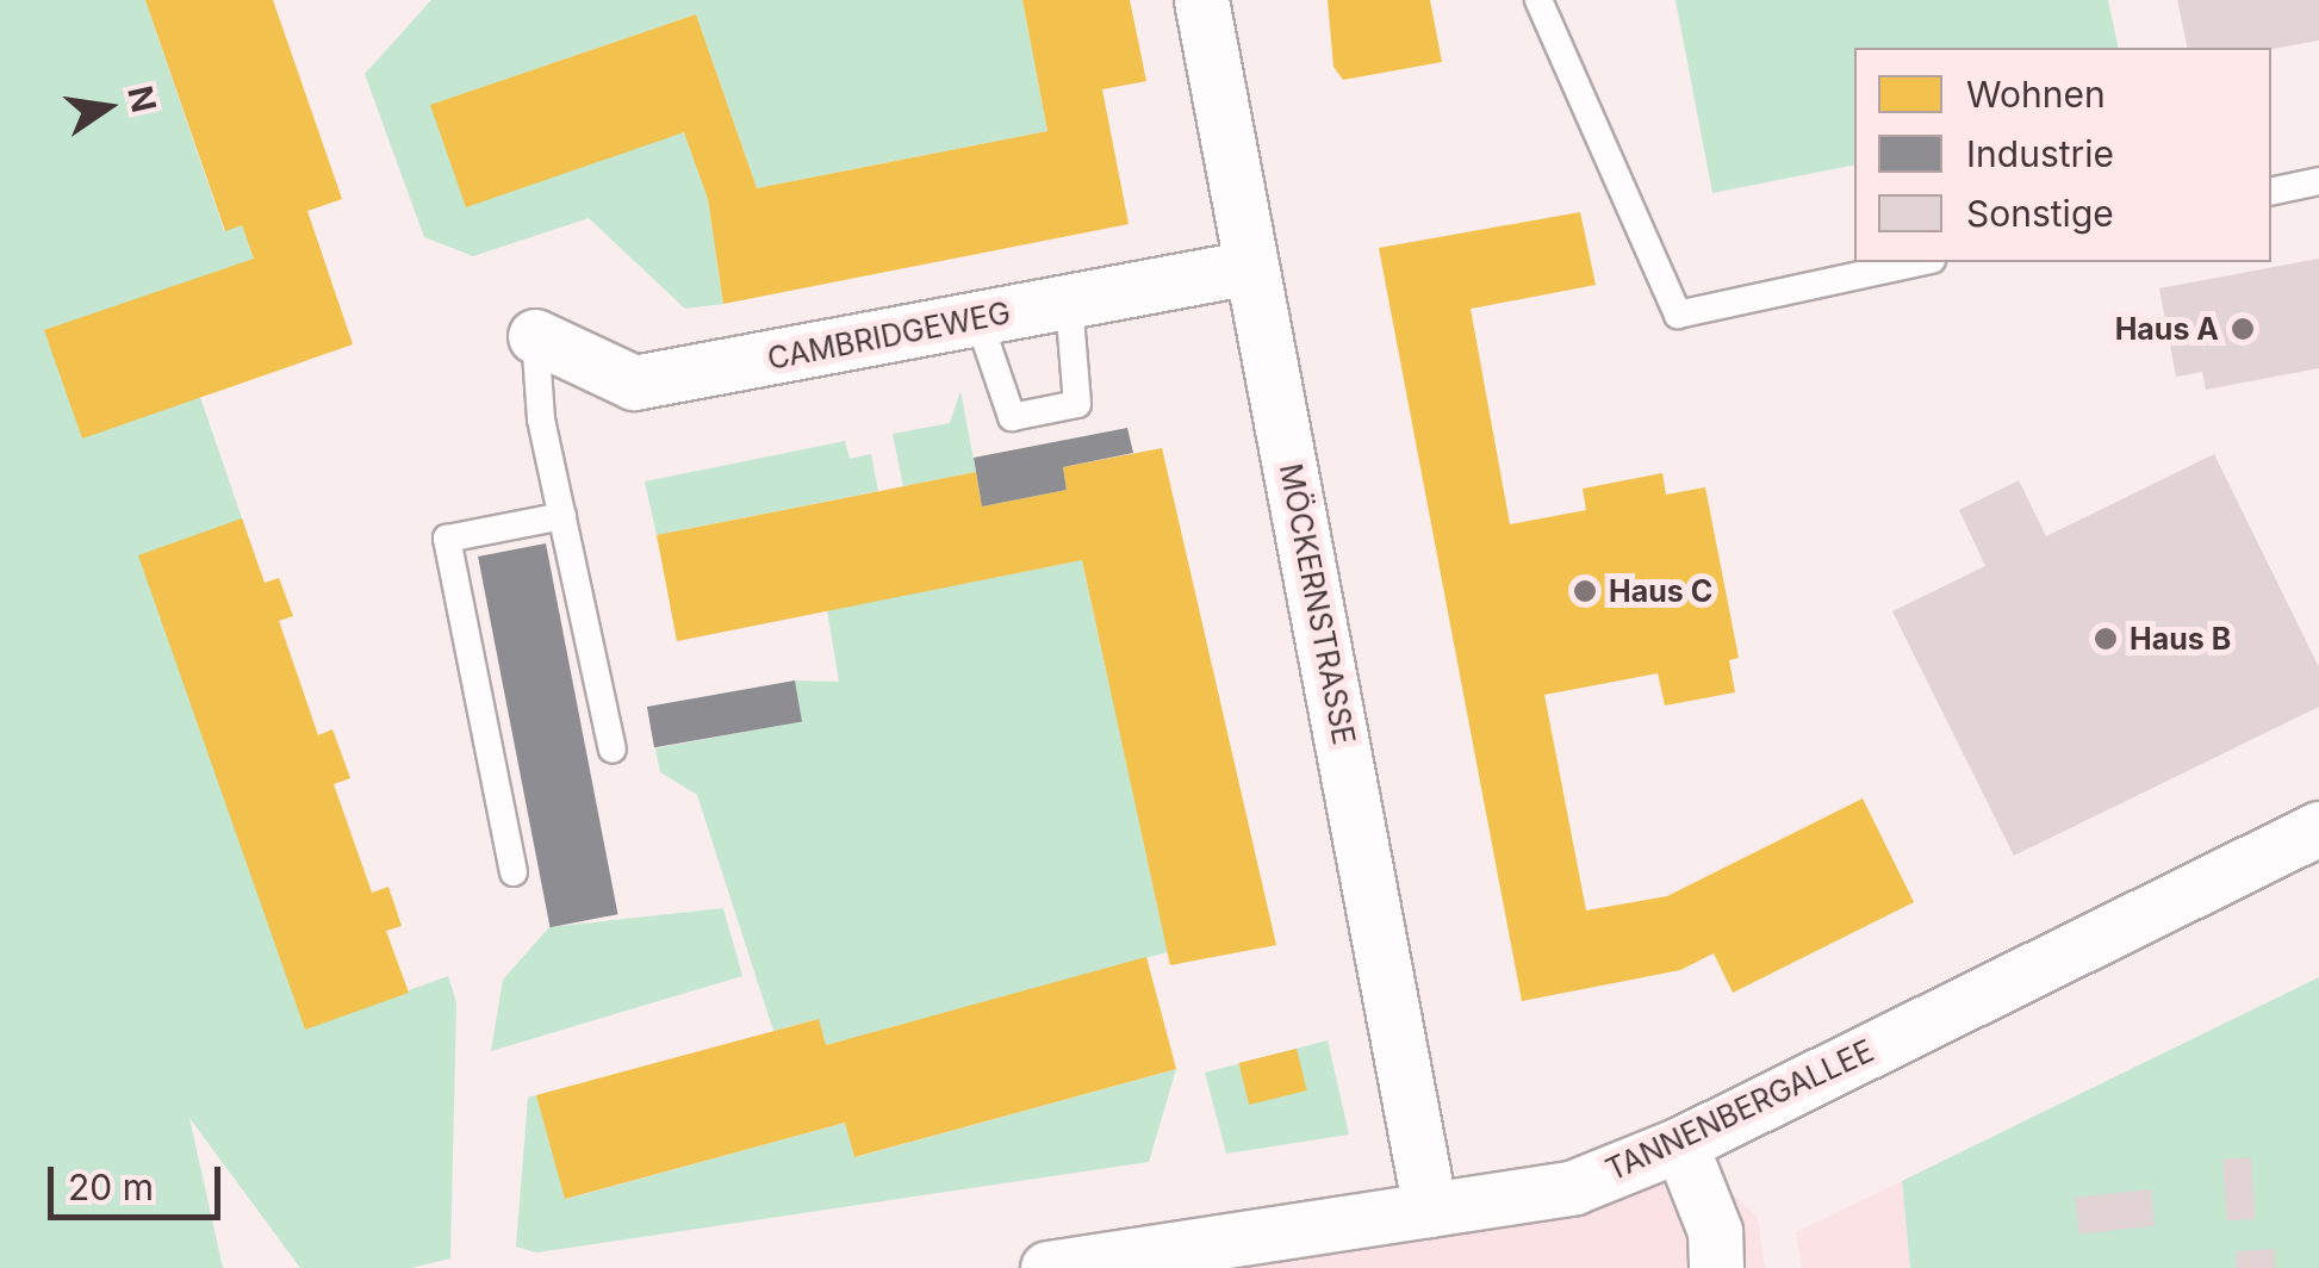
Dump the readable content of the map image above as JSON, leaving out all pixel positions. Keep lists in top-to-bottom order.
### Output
{
  "streets": {
    "street": ["CAMBRIDGEWEG", "MÖCKERNSTRASSE", "TANNENBERGALLEE"]
  },
  "crossings": [
    ["CAMBRIDGEWEG", "MÖCKERNSTRASSE"],
    ["MÖCKERNSTRASSE", "TANNENBERGALLEE"]
  ],
  "places": ["Haus A", "Haus C", "Haus B"],
  "legend": ["Wohnen", "Industrie", "Sonstige"],
  "scale_bar": "20 m",
  "north": "right"
}
